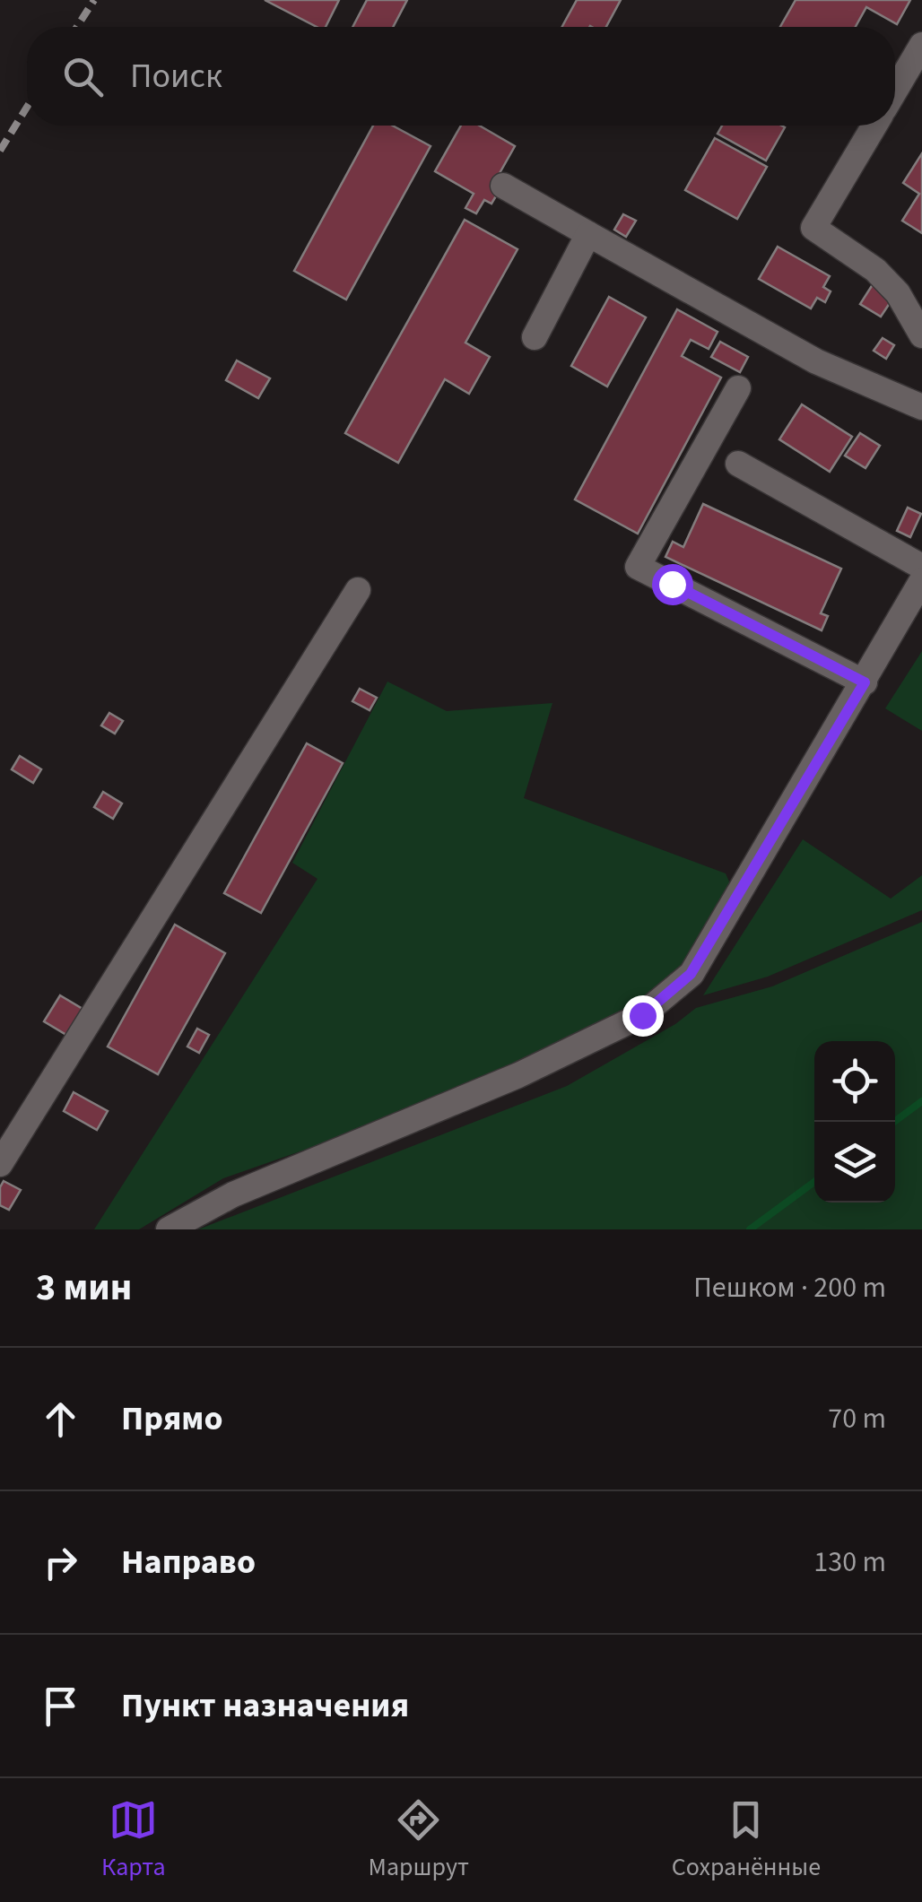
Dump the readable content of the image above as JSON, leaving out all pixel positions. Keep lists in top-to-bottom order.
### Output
{
  "page": {
    "search": "Поиск",
    "heading": ["3 мин", "Пешком · 200 m"],
    "list": [
      ["Прямо", "70 m"],
      ["Направо", "130 m"],
      "Пункт назначения"
    ],
    "nav": ["Карта", "Маршрут", "Сохранённые"]
  }
}
